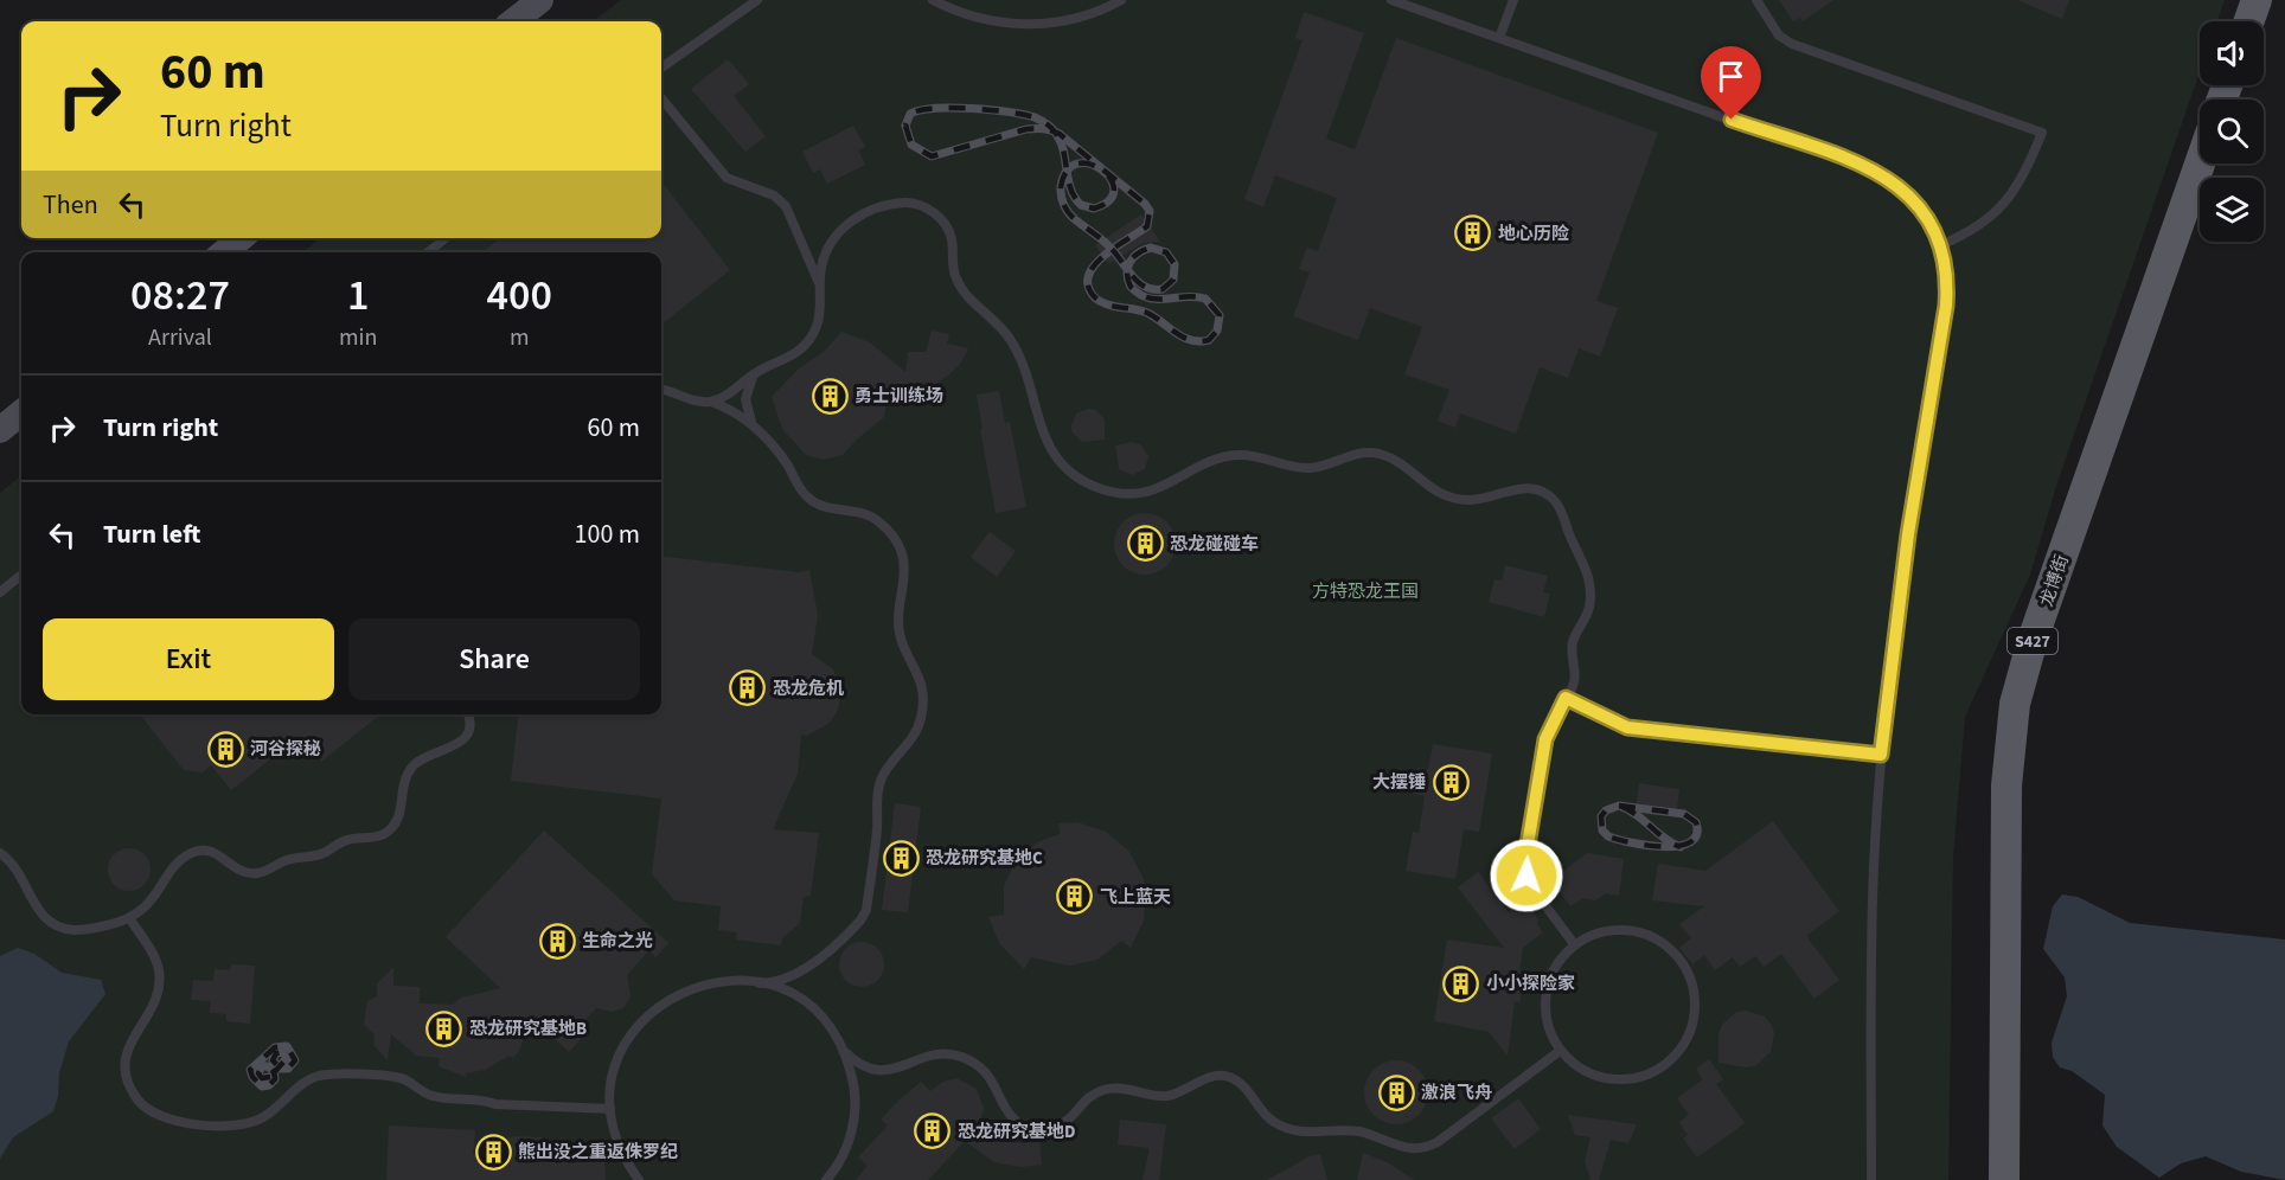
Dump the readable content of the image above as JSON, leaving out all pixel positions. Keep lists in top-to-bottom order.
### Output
{
  "streets": {
    "main road": ["龙博街", "S427"]
  },
  "parks": ["方特恐龙王国"],
  "places": {
    "building": [
      "地心历险",
      "勇士训练场",
      "恐龙碰碰车",
      "恐龙危机",
      "河谷探秘",
      "大摆锤",
      "恐龙研究基地C",
      "飞上蓝天",
      "生命之光",
      "小小探险家",
      "恐龙研究基地B",
      "激浪飞舟",
      "恐龙研究基地D",
      "熊出没之重返侏罗纪"
    ]
  },
  "page": {
    "turn": ["60 m", "Turn right"],
    "then": "Then",
    "eta": [
      "08:27",
      "Arrival",
      "1",
      "min",
      "400",
      "m"
    ],
    "list": [
      {
        "name": "Turn right",
        "value": "60 m"
      },
      {
        "name": "Turn left",
        "value": "100 m"
      }
    ],
    "buttons": ["Exit", "Share"]
  }
}
